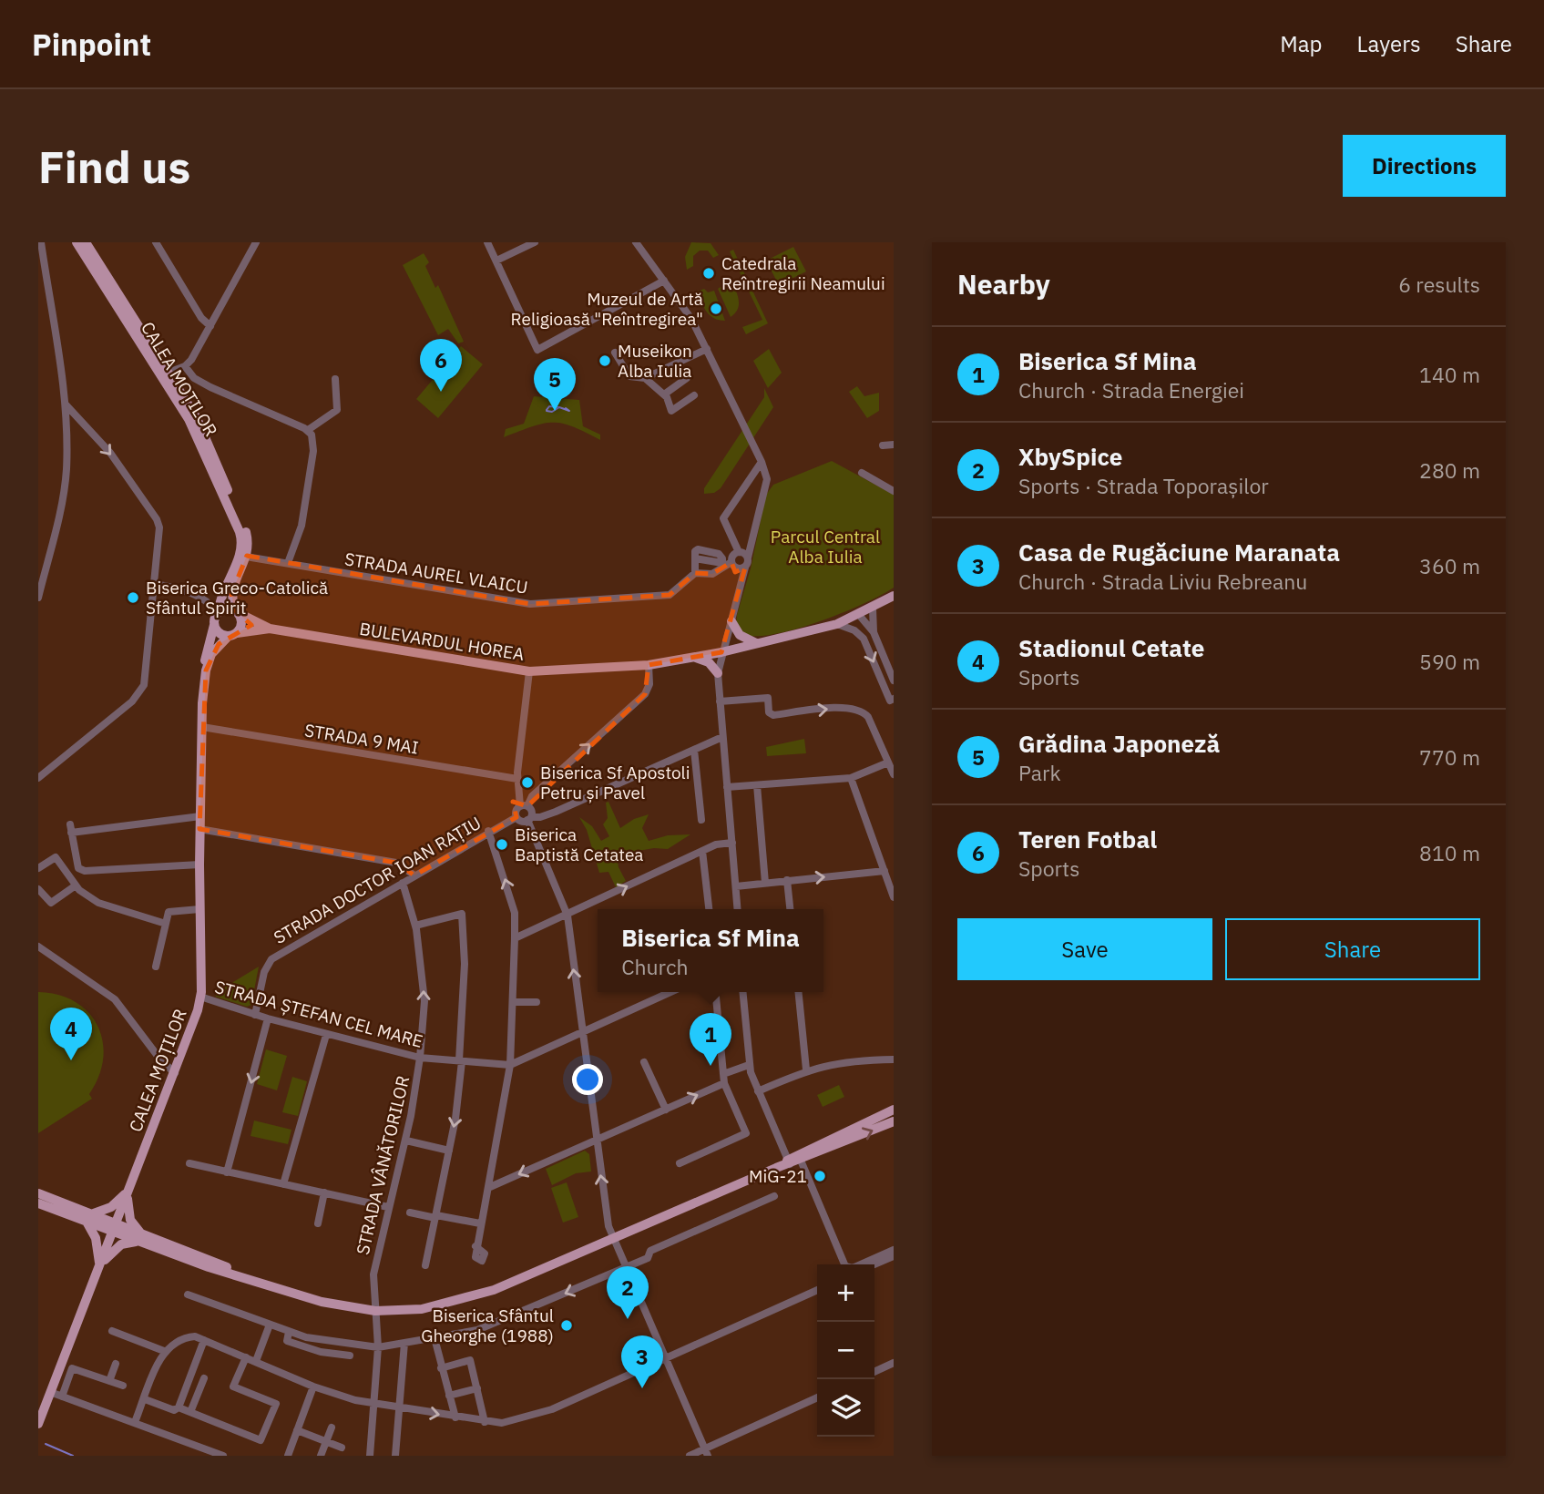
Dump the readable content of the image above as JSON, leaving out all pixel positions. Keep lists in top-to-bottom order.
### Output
{
  "streets": {
    "main road": ["CALEA MOȚILOR", "BULEVARDUL HOREA"],
    "street": [
      "STRADA AUREL VLAICU",
      "STRADA 9 MAI",
      "STRADA DOCTOR IOAN RAȚIU",
      "STRADA ȘTEFAN CEL MARE",
      "STRADA VÂNĂTORILOR"
    ]
  },
  "crossings": [
    ["CALEA MOȚILOR", "STRADA AUREL VLAICU"],
    ["CALEA MOȚILOR", "STRADA 9 MAI"],
    ["CALEA MOȚILOR", "STRADA ȘTEFAN CEL MARE"],
    ["STRADA DOCTOR IOAN RAȚIU", "STRADA ȘTEFAN CEL MARE"],
    ["STRADA DOCTOR IOAN RAȚIU", "STRADA VÂNĂTORILOR"],
    ["STRADA ȘTEFAN CEL MARE", "STRADA VÂNĂTORILOR"]
  ],
  "parks": ["Parcul Central Alba Iulia"],
  "places": [
    "Catedrala Reîntregirii Neamului",
    "Muzeul de Artă Religioasă \"Reîntregirea\"",
    "Museikon Alba Iulia",
    "Biserica Greco-Catolică Sfântul Spirit",
    "Biserica Sf Apostoli Petru și Pavel",
    "Biserica Baptistă Cetatea",
    "MiG-21",
    "Biserica Sfântul Gheorghe (1988)"
  ],
  "page": {
    "header": "Pinpoint",
    "nav": ["Map", "Layers", "Share"],
    "buttons": [
      "Directions",
      ["Save", "Share"]
    ],
    "title": "Find us",
    "heading": ["Nearby", "6 results"],
    "list": [
      {
        "mark": "1",
        "name": "Biserica Sf Mina",
        "note": "Church · Strada Energiei",
        "value": "140 m"
      },
      {
        "mark": "2",
        "name": "XbySpice",
        "note": "Sports · Strada Toporașilor",
        "value": "280 m"
      },
      {
        "mark": "3",
        "name": "Casa de Rugăciune Maranata",
        "note": "Church · Strada Liviu Rebreanu",
        "value": "360 m"
      },
      {
        "mark": "4",
        "name": "Stadionul Cetate",
        "note": "Sports",
        "value": "590 m"
      },
      {
        "mark": "5",
        "name": "Grădina Japoneză",
        "note": "Park",
        "value": "770 m"
      },
      {
        "mark": "6",
        "name": "Teren Fotbal",
        "note": "Sports",
        "value": "810 m"
      }
    ],
    "pins": [
      "6",
      "5",
      "4",
      "1",
      "2",
      "3"
    ],
    "popup": ["Biserica Sf Mina", "Church"],
    "map_buttons": ["+", "−"]
  }
}
